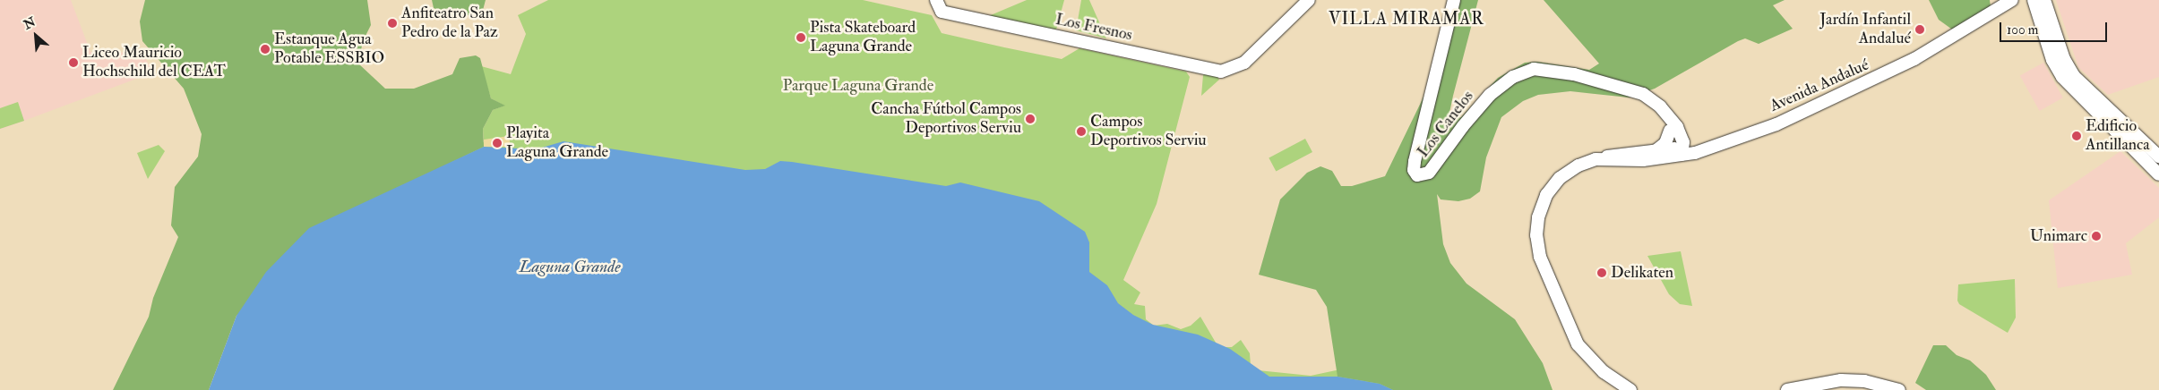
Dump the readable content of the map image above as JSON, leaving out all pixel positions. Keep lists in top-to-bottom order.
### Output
{
  "streets": {
    "street": ["Los Fresnos", "Avenida Andalué", "Los Canelos"]
  },
  "crossings": [
    ["Avenida Andalué", "Los Canelos"]
  ],
  "districts": ["VILLA MIRAMAR"],
  "water": ["Laguna Grande"],
  "parks": ["Parque Laguna Grande"],
  "places": [
    "Anfiteatro San Pedro de la Paz",
    "Jardín Infantil Andalué",
    "Pista Skateboard Laguna Grande",
    "Estanque Agua Potable ESSBIO",
    "Liceo Mauricio Hochschild del CEAT",
    "Cancha Fútbol Campos Deportivos Serviu",
    "Campos Deportivos Serviu",
    "Edificio Antillanca",
    "Playita Laguna Grande",
    "Unimarc",
    "Delikaten"
  ],
  "scale_bar": "100 m",
  "north": "top left"
}
